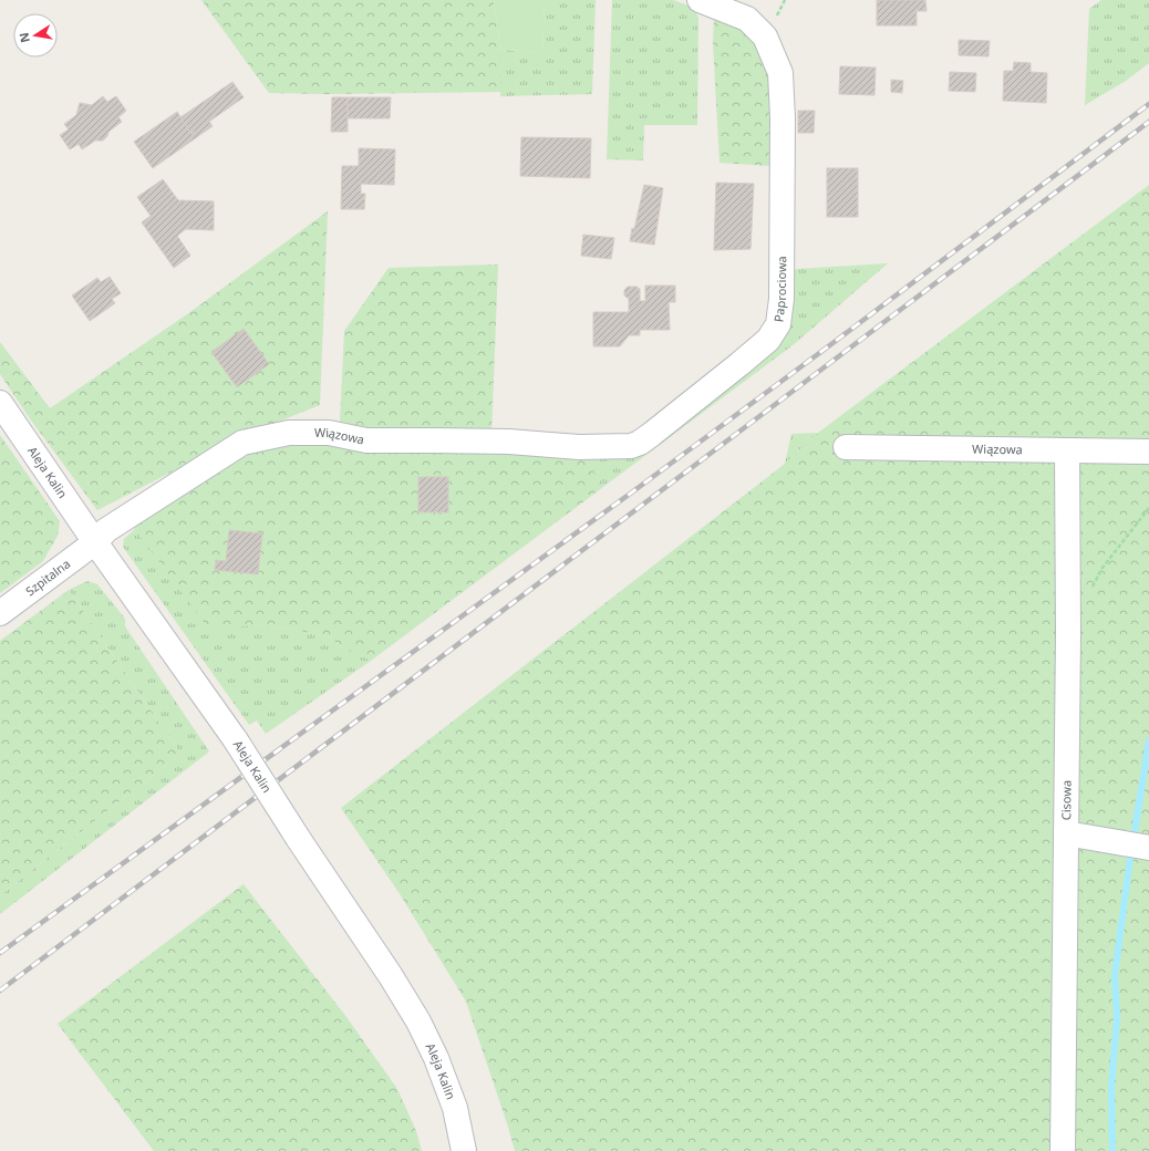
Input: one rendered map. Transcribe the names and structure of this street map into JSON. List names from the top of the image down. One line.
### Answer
{"streets":{"street":["Paprociowa","Wiązowa","Aleja Kalin","Szpitalna","Cisowa"]},"crossings":[["Paprociowa","Wiązowa"],["Wiązowa","Aleja Kalin"],["Wiązowa","Szpitalna"],["Wiązowa","Cisowa"],["Aleja Kalin","Szpitalna"]],"north":"left"}
